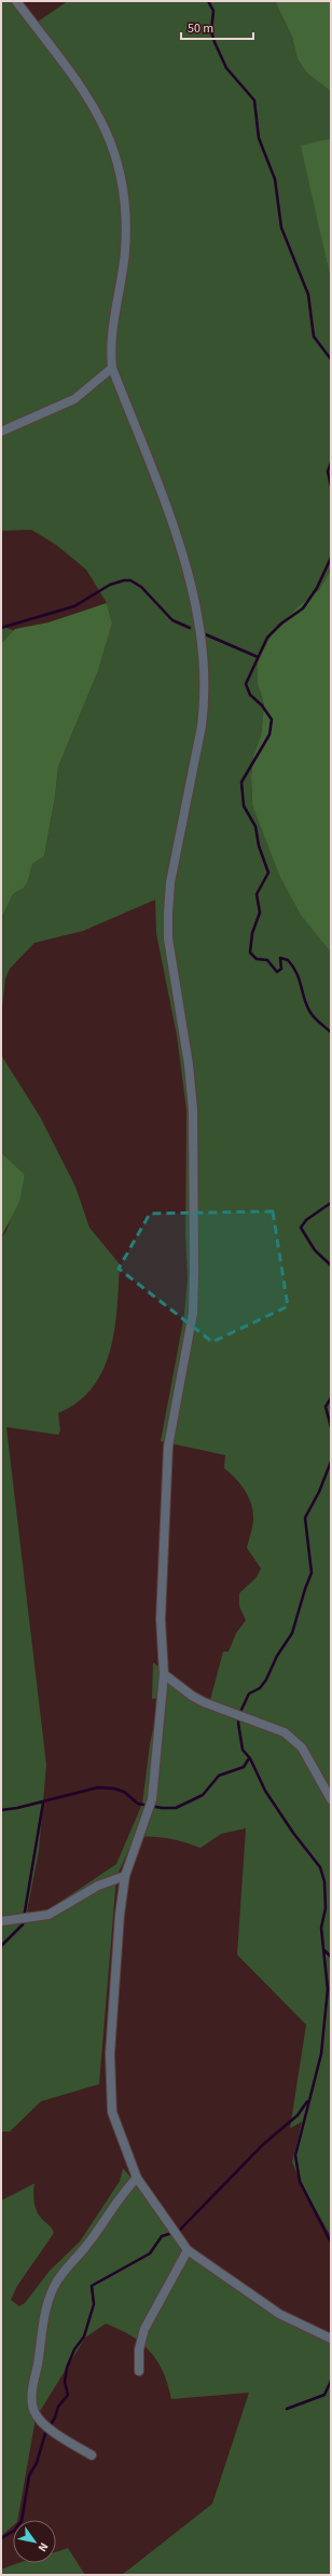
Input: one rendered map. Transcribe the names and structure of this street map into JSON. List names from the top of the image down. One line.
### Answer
{"scale_bar":"50 m","north":"bottom right"}
